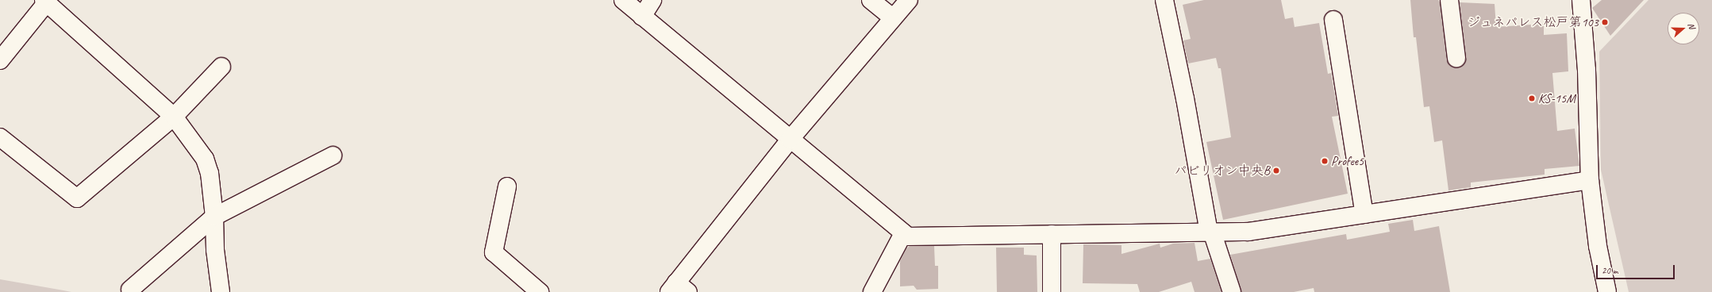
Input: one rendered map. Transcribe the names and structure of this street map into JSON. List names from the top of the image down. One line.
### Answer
{"places":["ジュネパレス松戸第103","KS-15M","Profee5","パビリオン中央B"],"scale_bar":"20 m","north":"right"}
